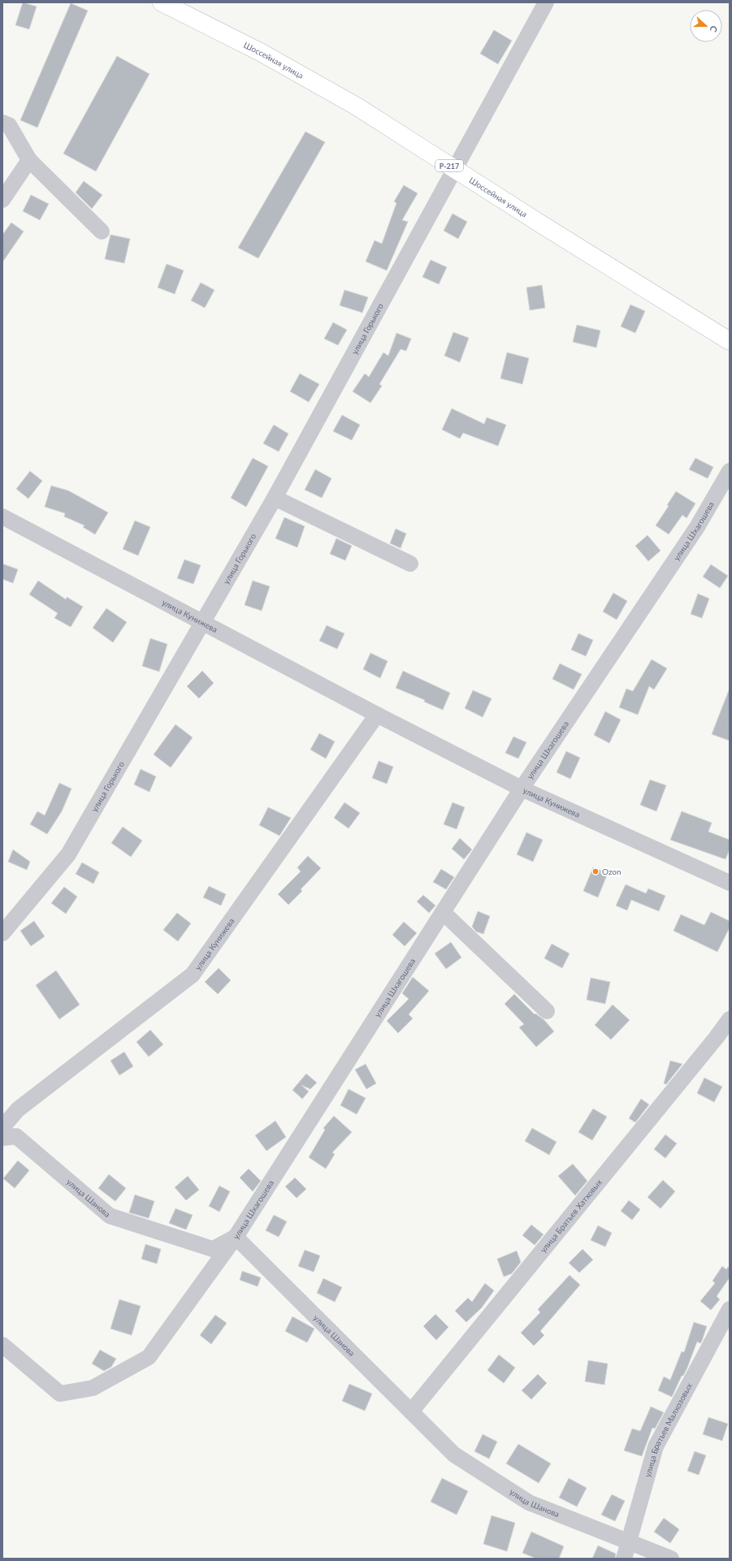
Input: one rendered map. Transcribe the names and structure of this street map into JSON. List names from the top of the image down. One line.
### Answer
{"streets":{"highway":["Шоссейная улица","Р-217"],"street":["улица Горького","улица Шхагошева","улица Кунижева","улица Шанова","улица Братьев Хатховых","улица Братьев Малхозовых"]},"crossings":[["Шоссейная улица","улица Горького"],["улица Горького","улица Кунижева"],["улица Шхагошева","улица Кунижева"],["улица Шхагошева","улица Шанова"],["улица Шанова","улица Братьев Хатховых"],["улица Шанова","улица Братьев Малхозовых"]],"places":["Ozon"],"north":"right"}
